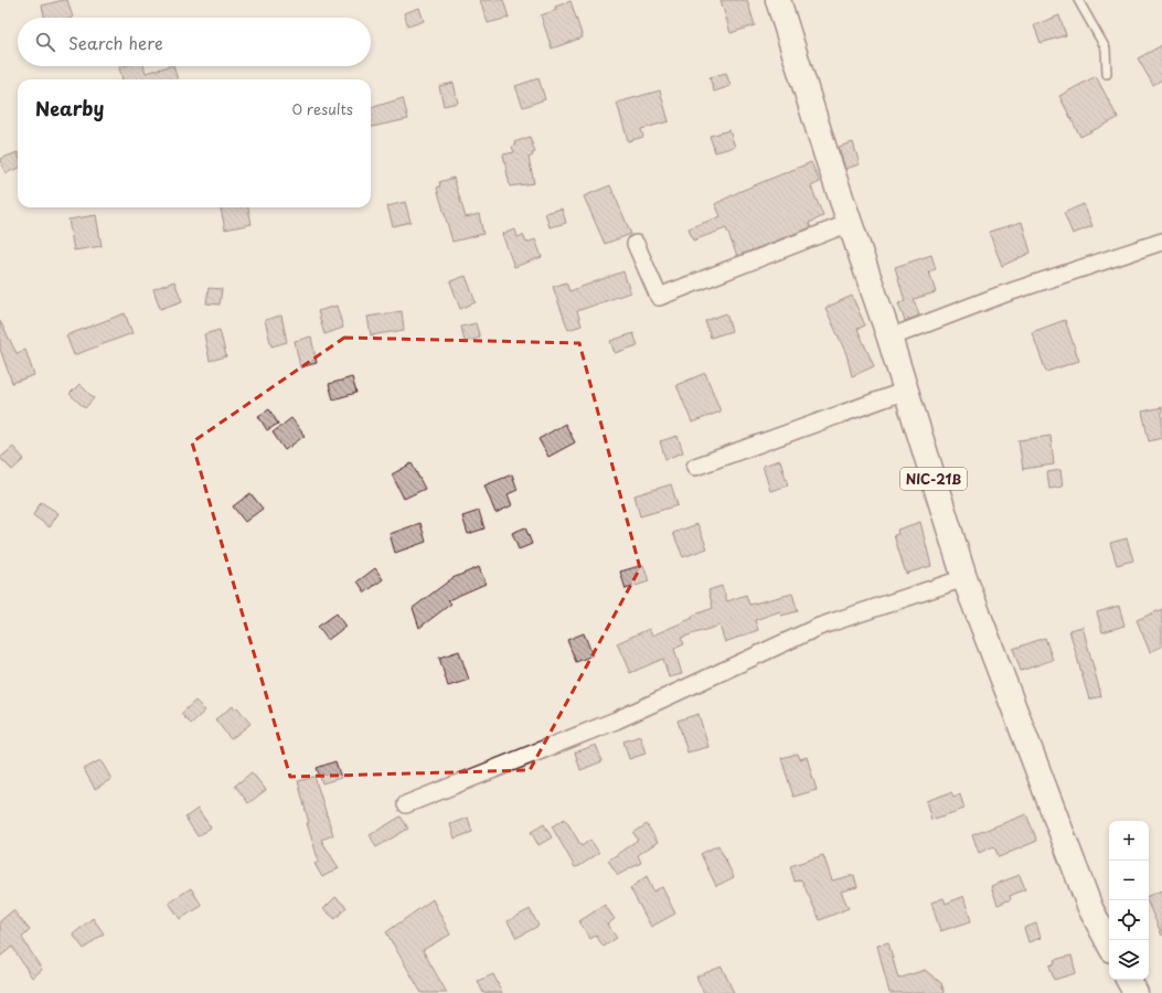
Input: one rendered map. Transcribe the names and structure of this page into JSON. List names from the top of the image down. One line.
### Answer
{"streets":{"highway":["NIC-21B"]},"page":{"search":"Search here","heading":["Nearby","0 results"],"map_buttons":["+","−"]}}
